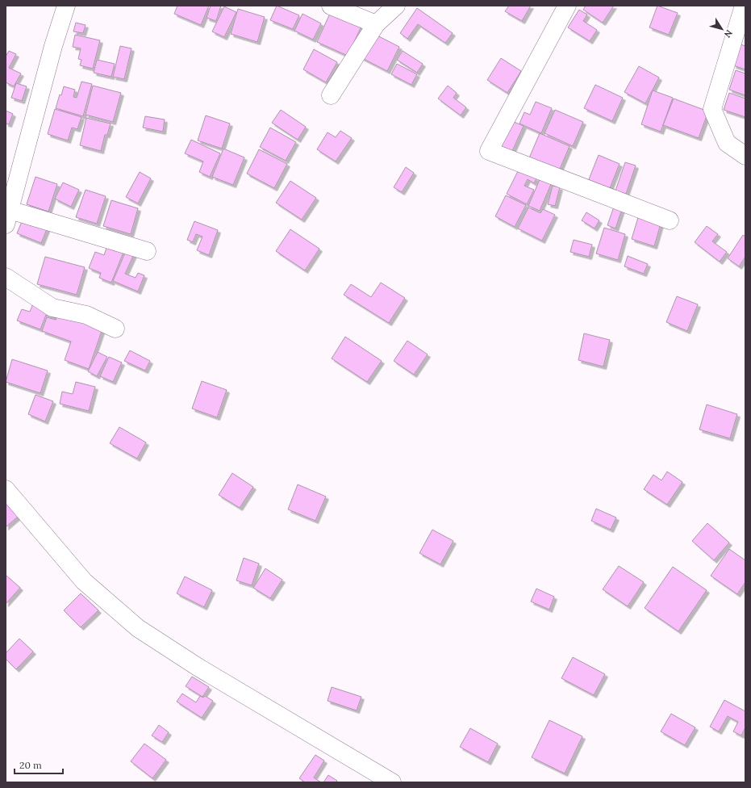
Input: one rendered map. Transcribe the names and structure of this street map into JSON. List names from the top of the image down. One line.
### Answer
{"scale_bar":"20 m","north":"bottom right"}
